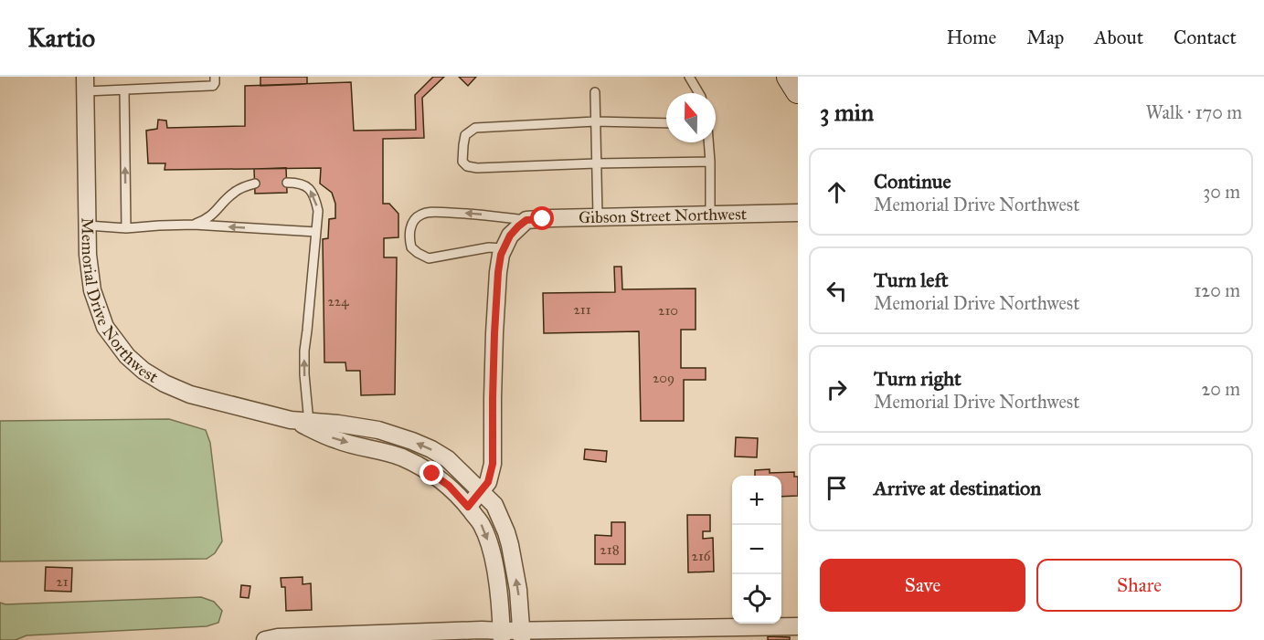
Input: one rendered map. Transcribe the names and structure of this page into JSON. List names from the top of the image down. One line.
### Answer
{"streets":{"street":["Gibson Street Northwest","Memorial Drive Northwest"]},"house_numbers":["224","211","210","209","218","216","21"],"north":"top","page":{"header":"Kartio","nav":["Home","Map","About","Contact"],"heading":["3 min","Walk · 170 m"],"list":[["Continue","Memorial Drive Northwest","30 m"],["Turn left","Memorial Drive Northwest","120 m"],["Turn right","Memorial Drive Northwest","20 m"],"Arrive at destination"],"map_buttons":["+","−"],"buttons":["Save","Share"]}}
